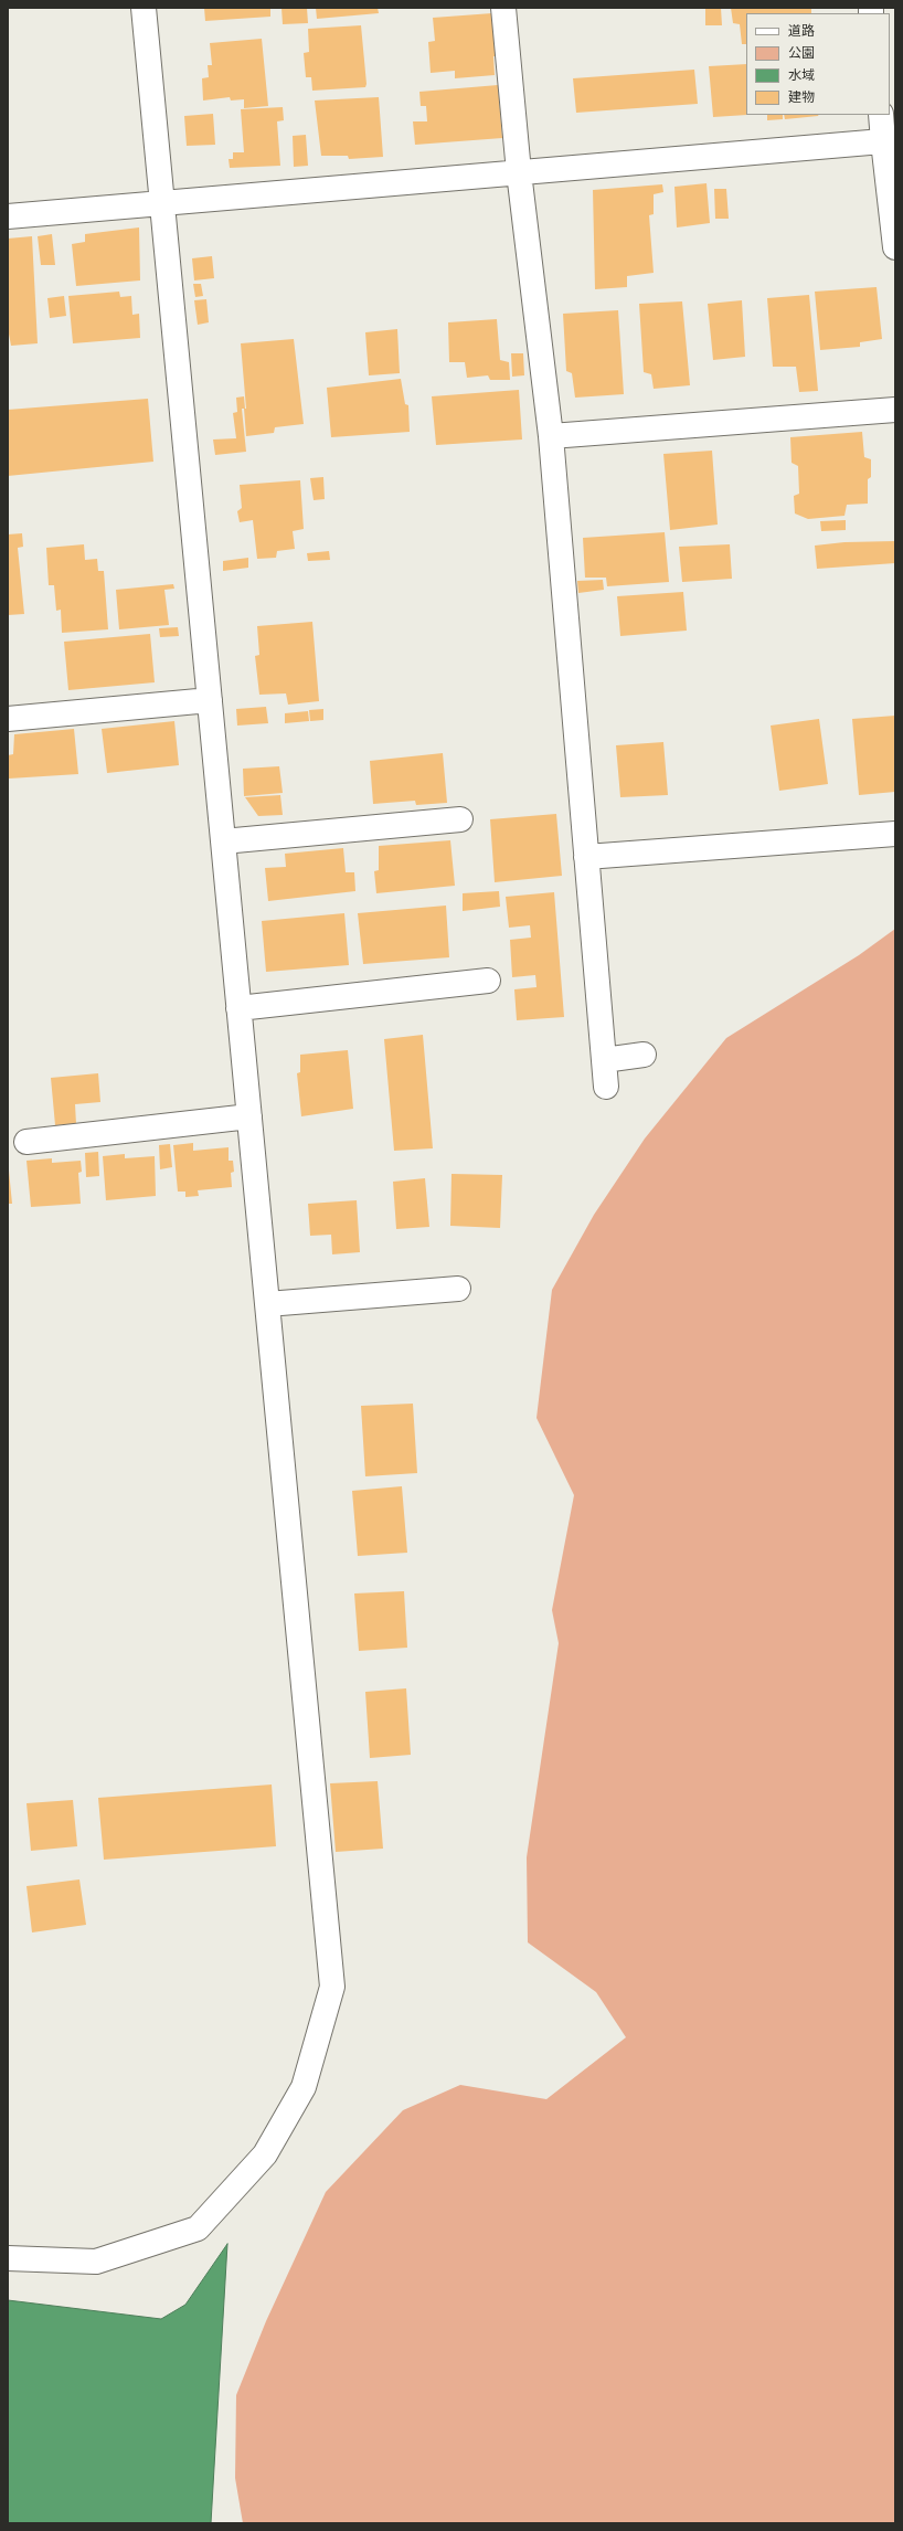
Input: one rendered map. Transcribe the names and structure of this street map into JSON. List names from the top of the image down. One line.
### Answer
{"legend":["道路","公園","水域","建物"]}
